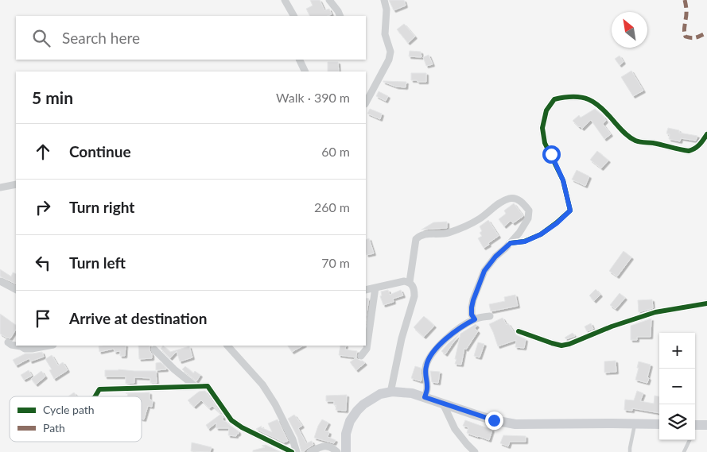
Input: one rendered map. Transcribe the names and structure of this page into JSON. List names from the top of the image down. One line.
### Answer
{"legend":["Cycle path","Path"],"north":"top left","page":{"search":"Search here","heading":["5 min","Walk · 390 m"],"list":[["Continue","60 m"],["Turn right","260 m"],["Turn left","70 m"],"Arrive at destination"],"map_buttons":["+","−"]}}
